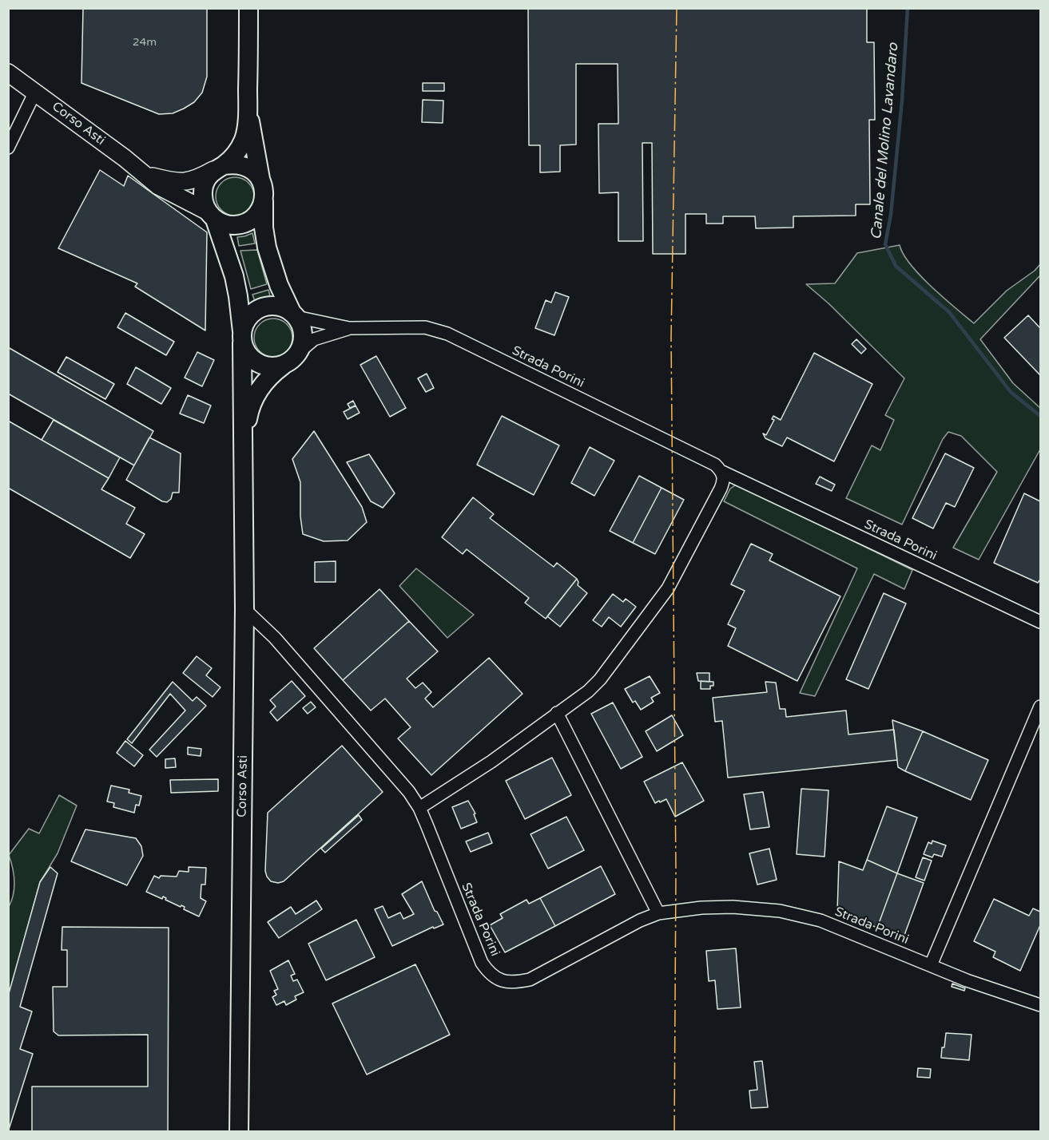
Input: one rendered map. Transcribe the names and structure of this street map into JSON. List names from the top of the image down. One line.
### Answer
{"streets":{"main road":["Corso Asti"],"street":["Strada Porini"]},"crossings":[["Corso Asti","Strada Porini"]],"water":["Canale del Molino Lavandaro"],"house_numbers":["24m"]}
